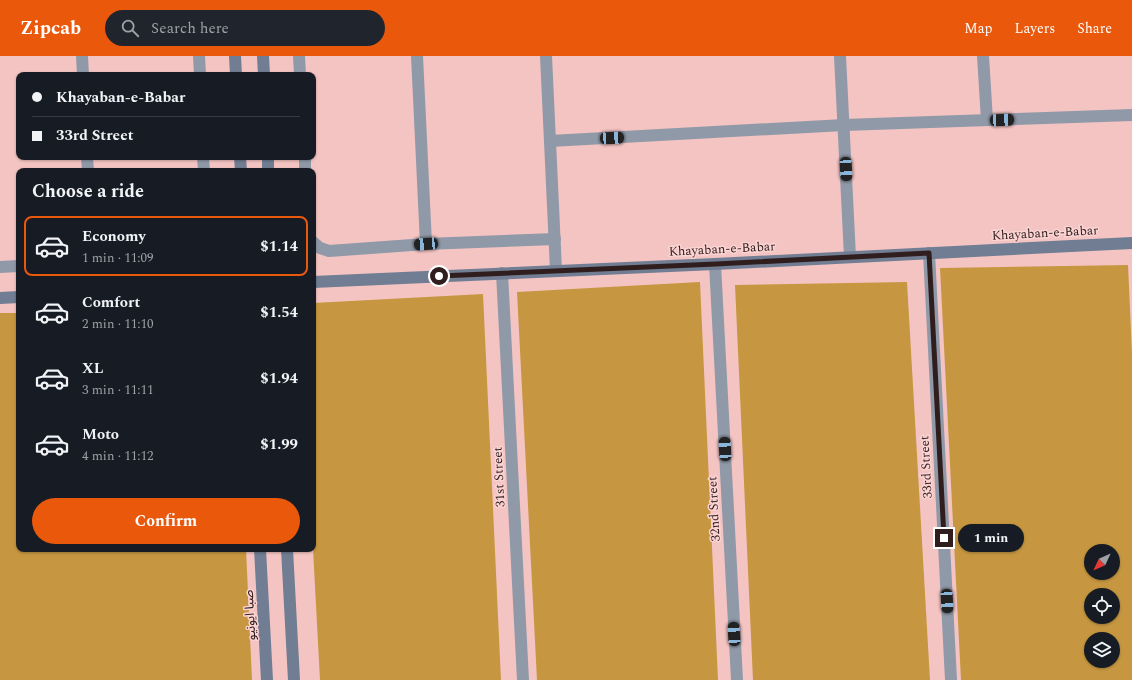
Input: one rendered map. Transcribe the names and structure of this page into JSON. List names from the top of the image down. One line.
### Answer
{"streets":{"street":["Khayaban-e-Babar","33rd Street","31st Street","32nd Street","صبا ایونیو"]},"crossings":[["Khayaban-e-Babar","33rd Street"],["Khayaban-e-Babar","31st Street"],["Khayaban-e-Babar","32nd Street"]],"north":"bottom left","page":{"header":"Zipcab","search":"Search here","nav":["Map","Layers","Share"],"banner":["Khayaban-e-Babar","33rd Street"],"heading":"Choose a ride","list":[{"name":"Economy","note":"1 min · 11:09","value":"$1.14"},{"name":"Comfort","note":"2 min · 11:10","value":"$1.54"},{"name":"XL","note":"3 min · 11:11","value":"$1.94"},{"name":"Moto","note":"4 min · 11:12","value":"$1.99"}],"buttons":"Confirm","bubble":"1 min"}}
